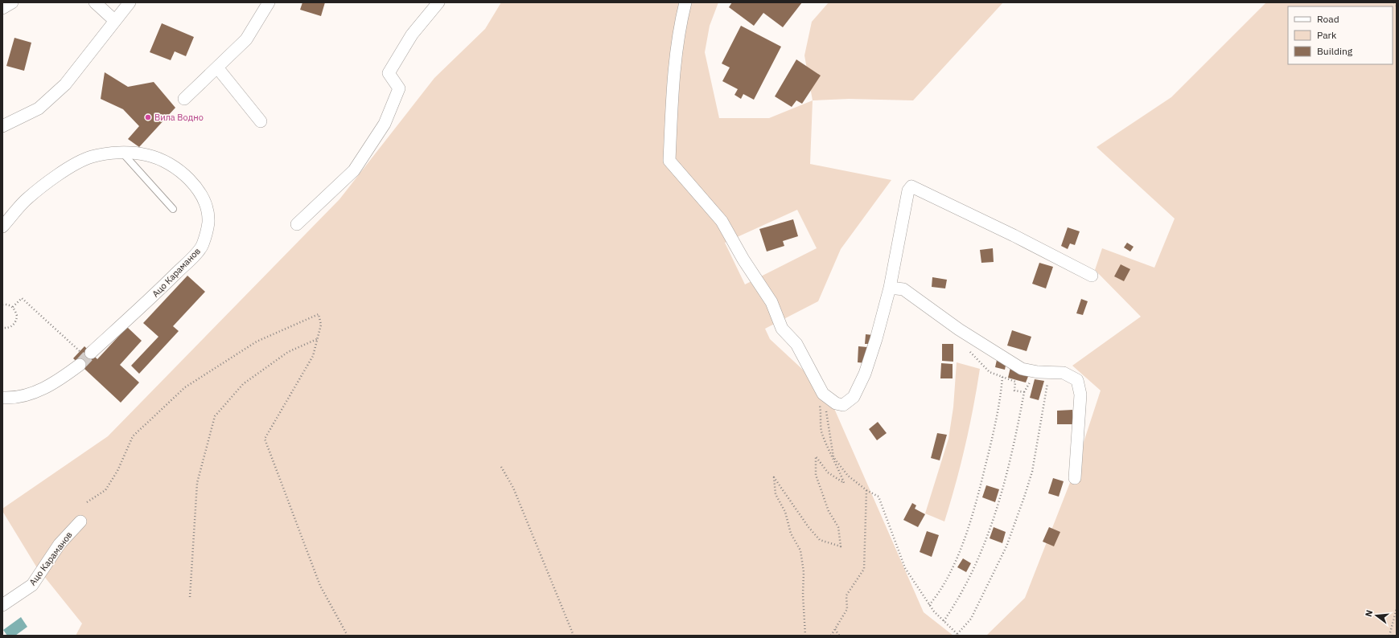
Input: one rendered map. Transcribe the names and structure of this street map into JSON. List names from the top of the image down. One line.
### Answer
{"streets":{"street":["Ацо Караманов"]},"places":["Вила Водно"],"legend":["Road","Park","Building"],"north":"left"}
